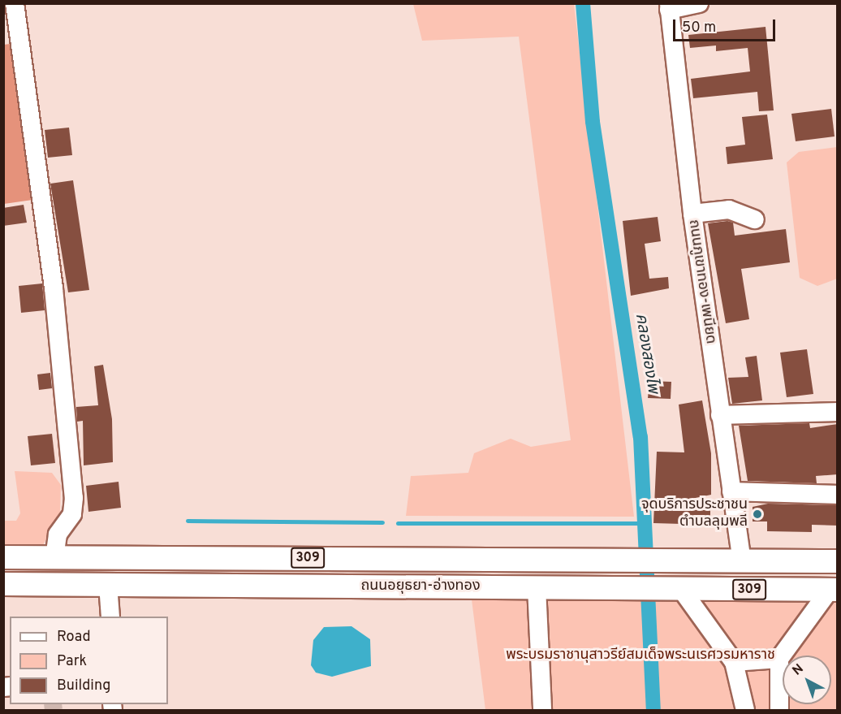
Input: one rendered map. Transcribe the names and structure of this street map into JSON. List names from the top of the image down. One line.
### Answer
{"streets":{"main road":["309","ถนนอยุธยา-อ่างทอง"],"street":["ถนนภูเขาทอง-เพนียด"]},"crossings":[["ถนนภูเขาทอง-เพนียด","ถนนอยุธยา-อ่างทอง"]],"water":["คลองสองไพ"],"parks":["พระบรมราชานุสาวรีย์สมเด็จพระนเรศวรมหาราช"],"places":["จุดบริการประชาชน ตำบลลุมพลี"],"legend":["Road","Park","Building"],"scale_bar":"50 m","north":"top left"}
